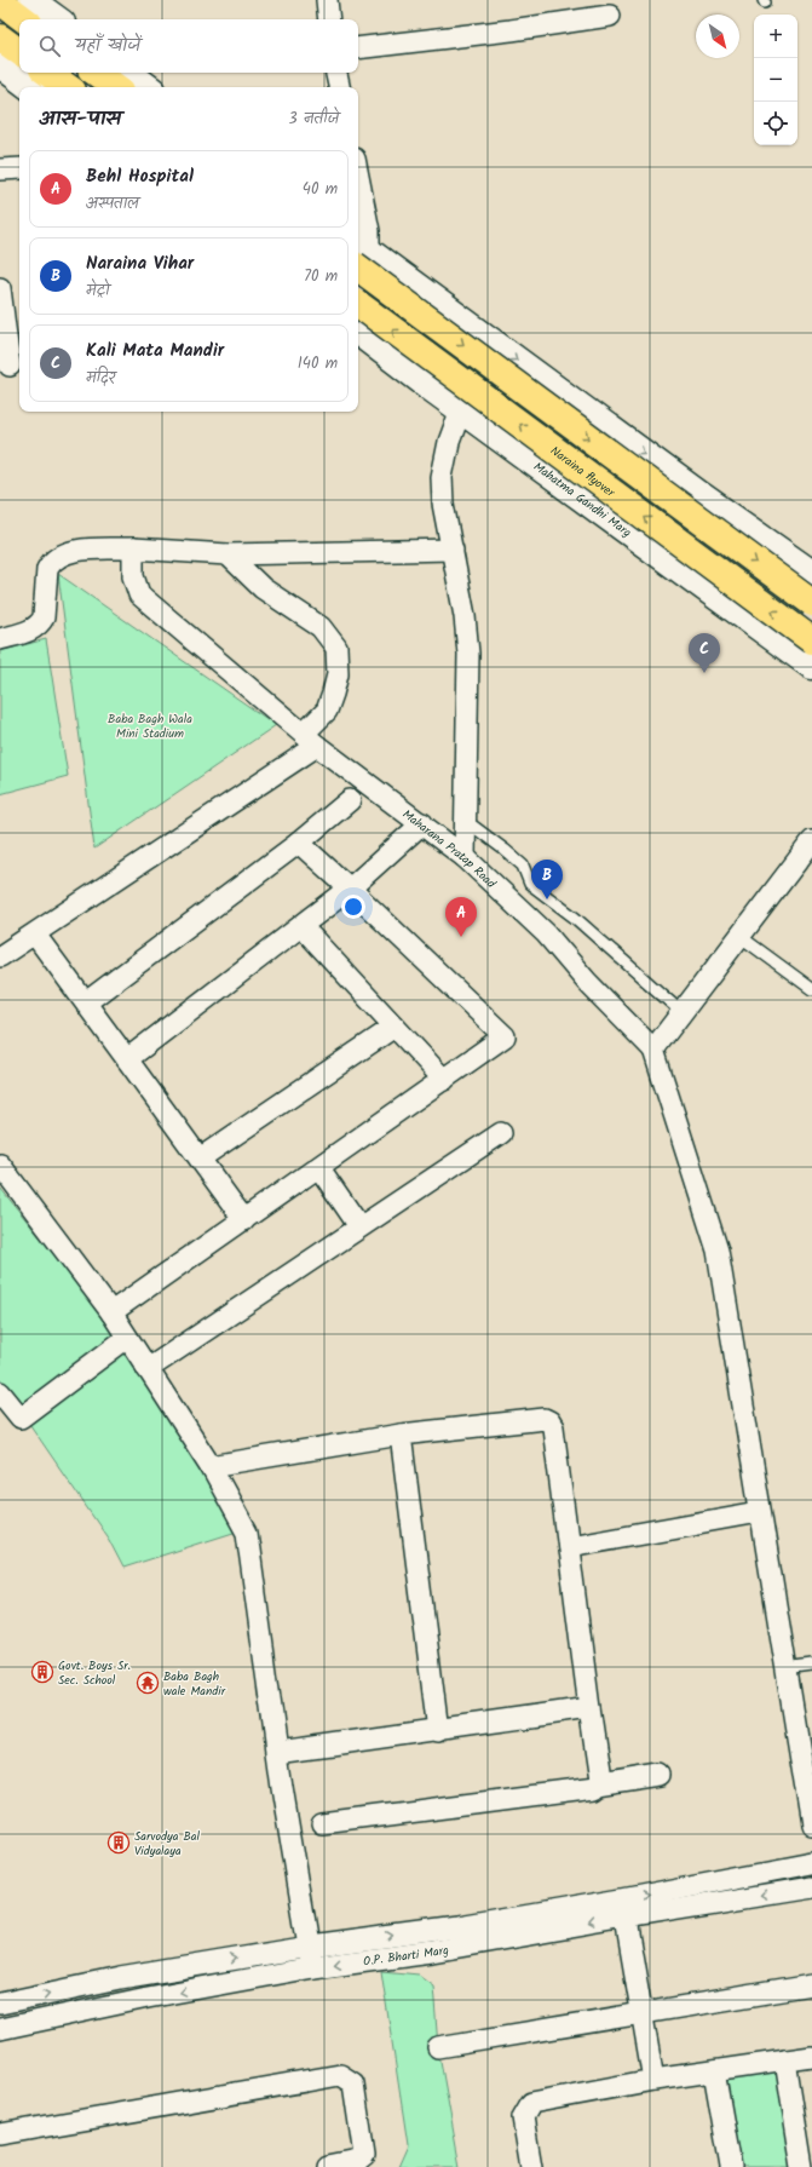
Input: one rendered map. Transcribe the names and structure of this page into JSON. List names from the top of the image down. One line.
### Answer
{"streets":{"main road":["Naraina flyover","Mahatma Gandhi Marg"],"street":["Maharana Pratap Road","O.P. Bharti Marg"]},"parks":["Baba Bagh Wala Mini Stadium"],"places":{"building":["Govt. Boys Sr. Sec. School","Sarvodya Bal Vidyalaya"],"temple":["Baba Bagh wale Mandir"]},"north":"bottom right","page":{"map_buttons":["+","−"],"search":"यहाँ खोजें","heading":["आस-पास","3 नतीजे"],"list":[{"mark":"A","name":"Behl Hospital","note":"अस्पताल","value":"40 m"},{"mark":"B","name":"Naraina Vihar","note":"मेट्रो","value":"70 m"},{"mark":"C","name":"Kali Mata Mandir","note":"मंदिर","value":"140 m"}],"pins":["C","B","A"]}}
